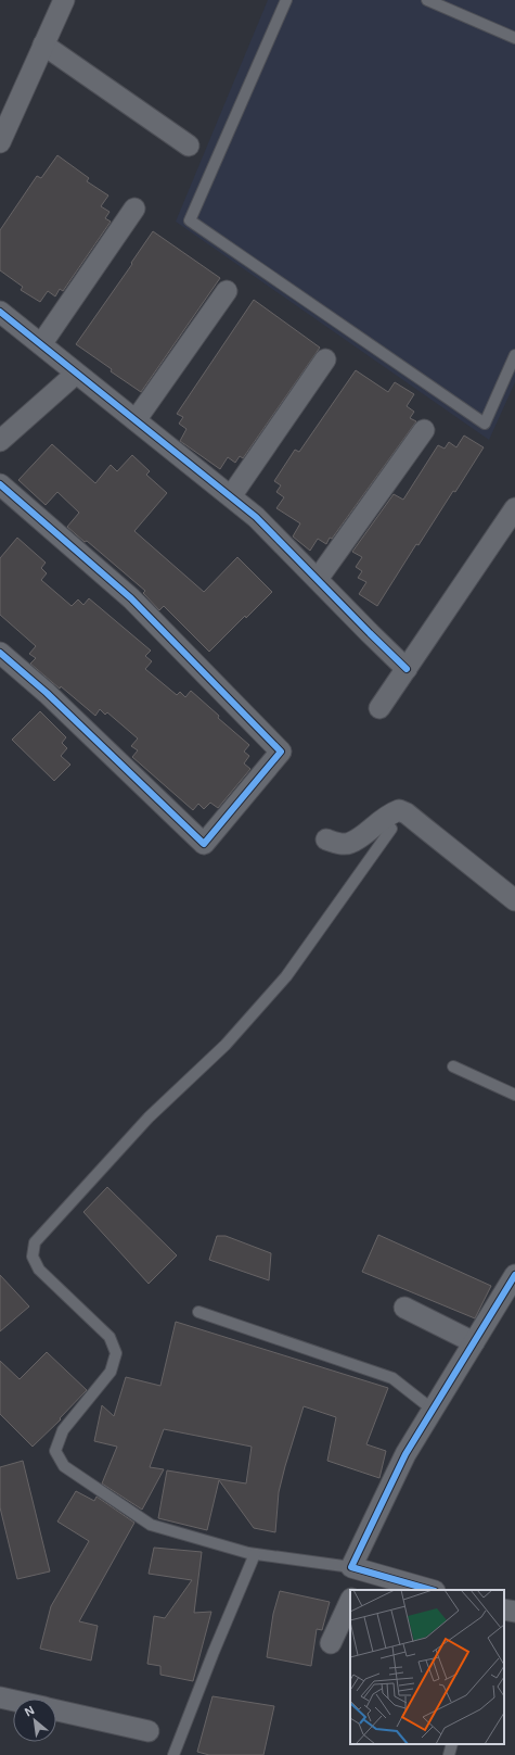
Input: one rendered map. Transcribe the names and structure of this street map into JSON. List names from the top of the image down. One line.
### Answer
{"north":"top left"}
